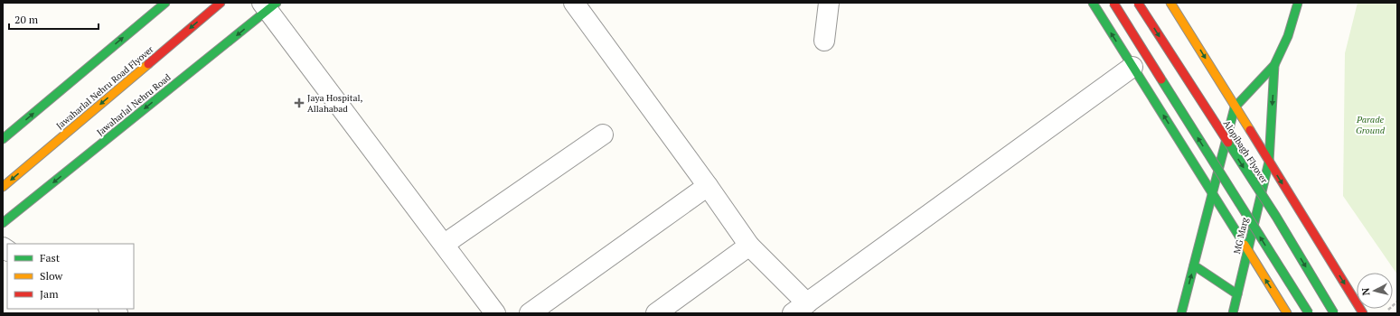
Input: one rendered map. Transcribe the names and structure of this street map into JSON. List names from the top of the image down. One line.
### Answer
{"streets":{"main road":["Jawaharlal Nehru Road Flyover","Jawaharlal Nehru Road","Alopibagh Flyover","MG Marg"]},"parks":["Parade Ground"],"places":{"health":["Jaya Hospital, Allahabad"]},"legend":["Fast","Slow","Jam"],"scale_bar":"20 m","north":"left"}
